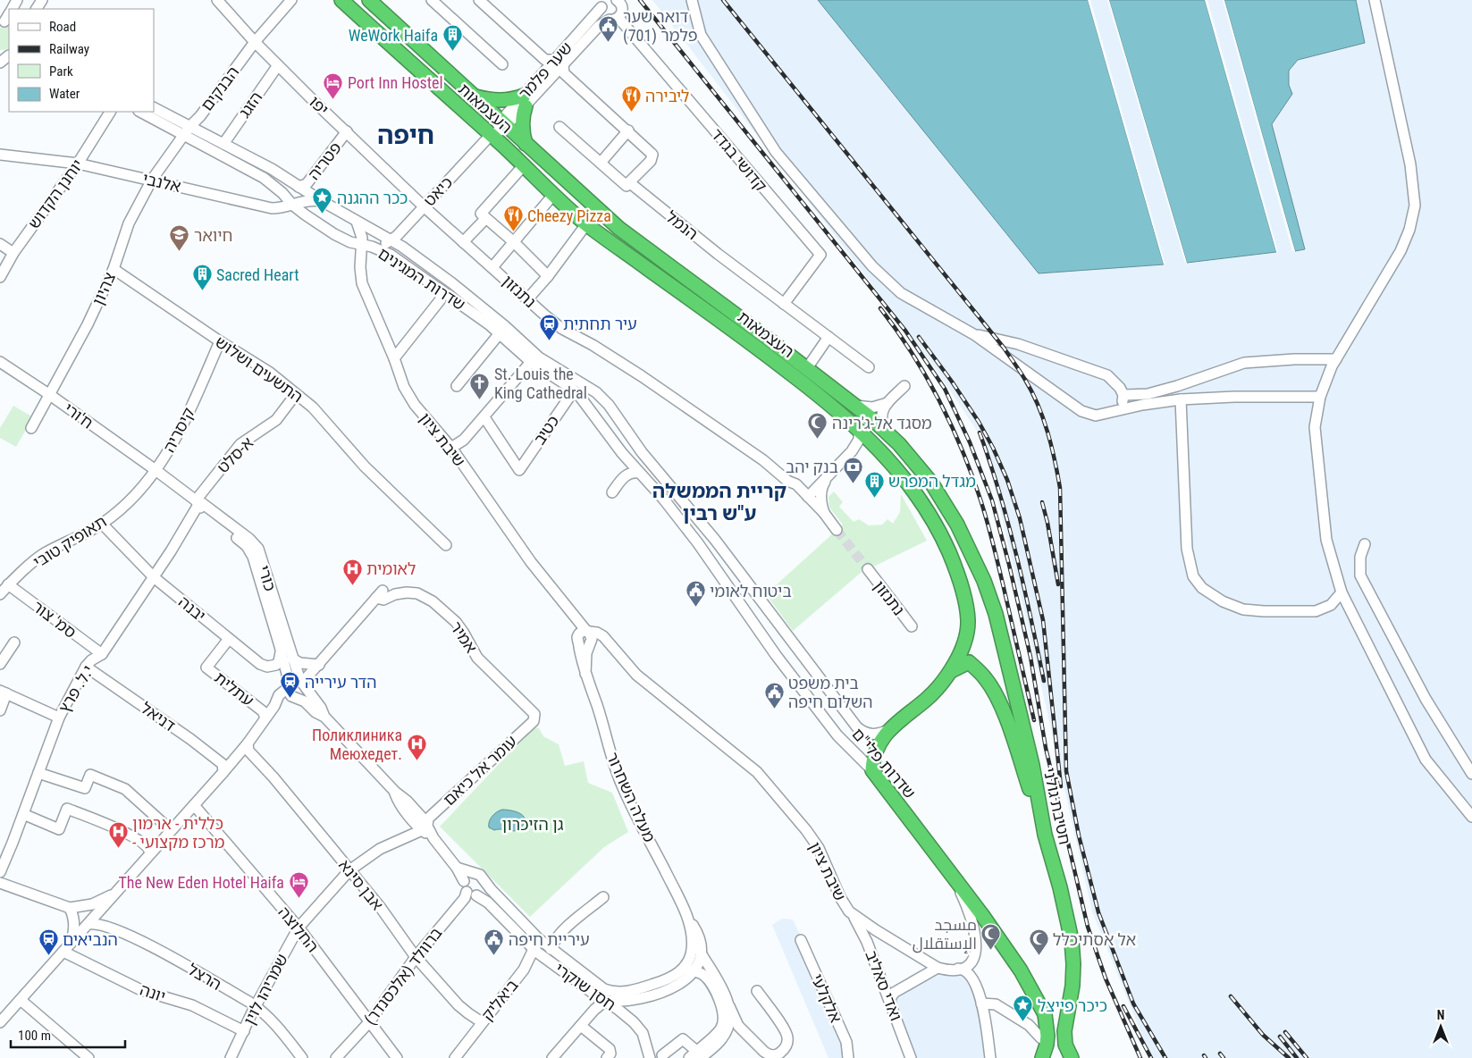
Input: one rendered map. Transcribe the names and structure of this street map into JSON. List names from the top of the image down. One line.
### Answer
{"streets":{"highway":["העצמאות","שדרות פלי\"ם","חטיבת גולני"],"street":["שער פלמר","הבנקים","הזגג","יפו","קדושי בגדד","פטריה","אלנבי","כיאט","יוחנן הקדוש","הנמל","שדרות המגינים","צהיון","נתנזון","התשעים ושלוש","ח'ורי","קיסריה","כטיב","שיבת ציון","א-סלט","תאופיק טובי","כורי","יבנה","סמ' צור","אמיר","י.ל. פרץ","עתלית","דניאל","עומר אל כיאם","מעלה השחרור","אבן סינא","החלוצה","ברוולד (אלכסנדר)","הרצל","ואדי סאליב","חסן שוקרי","שמריהו לוין","יונה","אלקלעי","ביאליק"]},"crossings":[["שער פלמר","העצמאות"],["שער פלמר","קדושי בגדד"],["שער פלמר","כיאט"],["הבנקים","יפו"],["הבנקים","אלנבי"],["הבנקים","שדרות המגינים"],["הבנקים","צהיון"],["הזגג","יפו"],["הזגג","שדרות המגינים"],["יפו","פטריה"],["יפו","כיאט"],["יפו","נתנזון"],["העצמאות","כיאט"],["העצמאות","שדרות פלי\"ם"],["העצמאות","חטיבת גולני"],["קדושי בגדד","הנמל"],["פטריה","שדרות המגינים"],["אלנבי","יוחנן הקדוש"],["אלנבי","שדרות המגינים"],["אלנבי","צהיון"],["כיאט","שדרות המגינים"],["כיאט","נתנזון"],["שדרות המגינים","כטיב"],["שדרות המגינים","שיבת ציון"],["שדרות המגינים","שדרות פלי\"ם"],["צהיון","התשעים ושלוש"],["צהיון","ח'ורי"],["התשעים ושלוש","קיסריה"],["התשעים ושלוש","א-סלט"],["ח'ורי","קיסריה"],["ח'ורי","כורי"],["קיסריה","תאופיק טובי"],["קיסריה","כורי"],["שיבת ציון","מעלה השחרור"],["שיבת ציון","ואדי סאליב"],["א-סלט","כורי"],["א-סלט","י.ל. פרץ"],["תאופיק טובי","יבנה"],["תאופיק טובי","סמ' צור"],["כורי","יבנה"],["כורי","י.ל. פרץ"],["כורי","חסן שוקרי"],["יבנה","י.ל. פרץ"],["יבנה","עתלית"],["סמ' צור","י.ל. פרץ"],["אמיר","עומר אל כיאם"],["י.ל. פרץ","דניאל"],["עומר אל כיאם","חסן שוקרי"],["עומר אל כיאם","שמריהו לוין"],["אבן סינא","ברוולד (אלכסנדר)"],["אבן סינא","שמריהו לוין"],["אבן סינא","ביאליק"],["החלוצה","ברוולד (אלכסנדר)"],["החלוצה","שמריהו לוין"],["ברוולד (אלכסנדר)","חסן שוקרי"],["הרצל","שמריהו לוין"],["חסן שוקרי","שמריהו לוין"],["חסן שוקרי","ביאליק"],["שמריהו לוין","יונה"]],"districts":["חיפה","קריית הממשלה ע\"ש רבין"],"parks":["גן הזיכרון"],"places":{"public building":["דואר שער פלמר (701)","ביטוח לאומי","בית משפט השלום חיפה","עיריית חיפה"],"building":["WeWork Haifa","Sacred Heart","מגדל המפרש"],"hotel":["Port Inn Hostel","The New Eden Hotel Haifa"],"restaurant":["ליבירה","Cheezy Pizza"],"place":["ככר ההגנה","כיכר פייצל"],"school or university":["חיואר"],"station":["עיר תחתית","הדר עירייה","הנביאים"],"church":["St. Louis the King Cathedral"],"mosque":["מסגד אל-ג'רינה","مسجد الإستقلال","אל אסתיכלל"],"bank":["בנק יהב"],"hospital":["לאומית","Поликлиника Меюхедет.","כללית - ארמון - מרכז מקצועי"]},"legend":["Road","Railway","Park","Water"],"scale_bar":"100 m","north":"top"}
